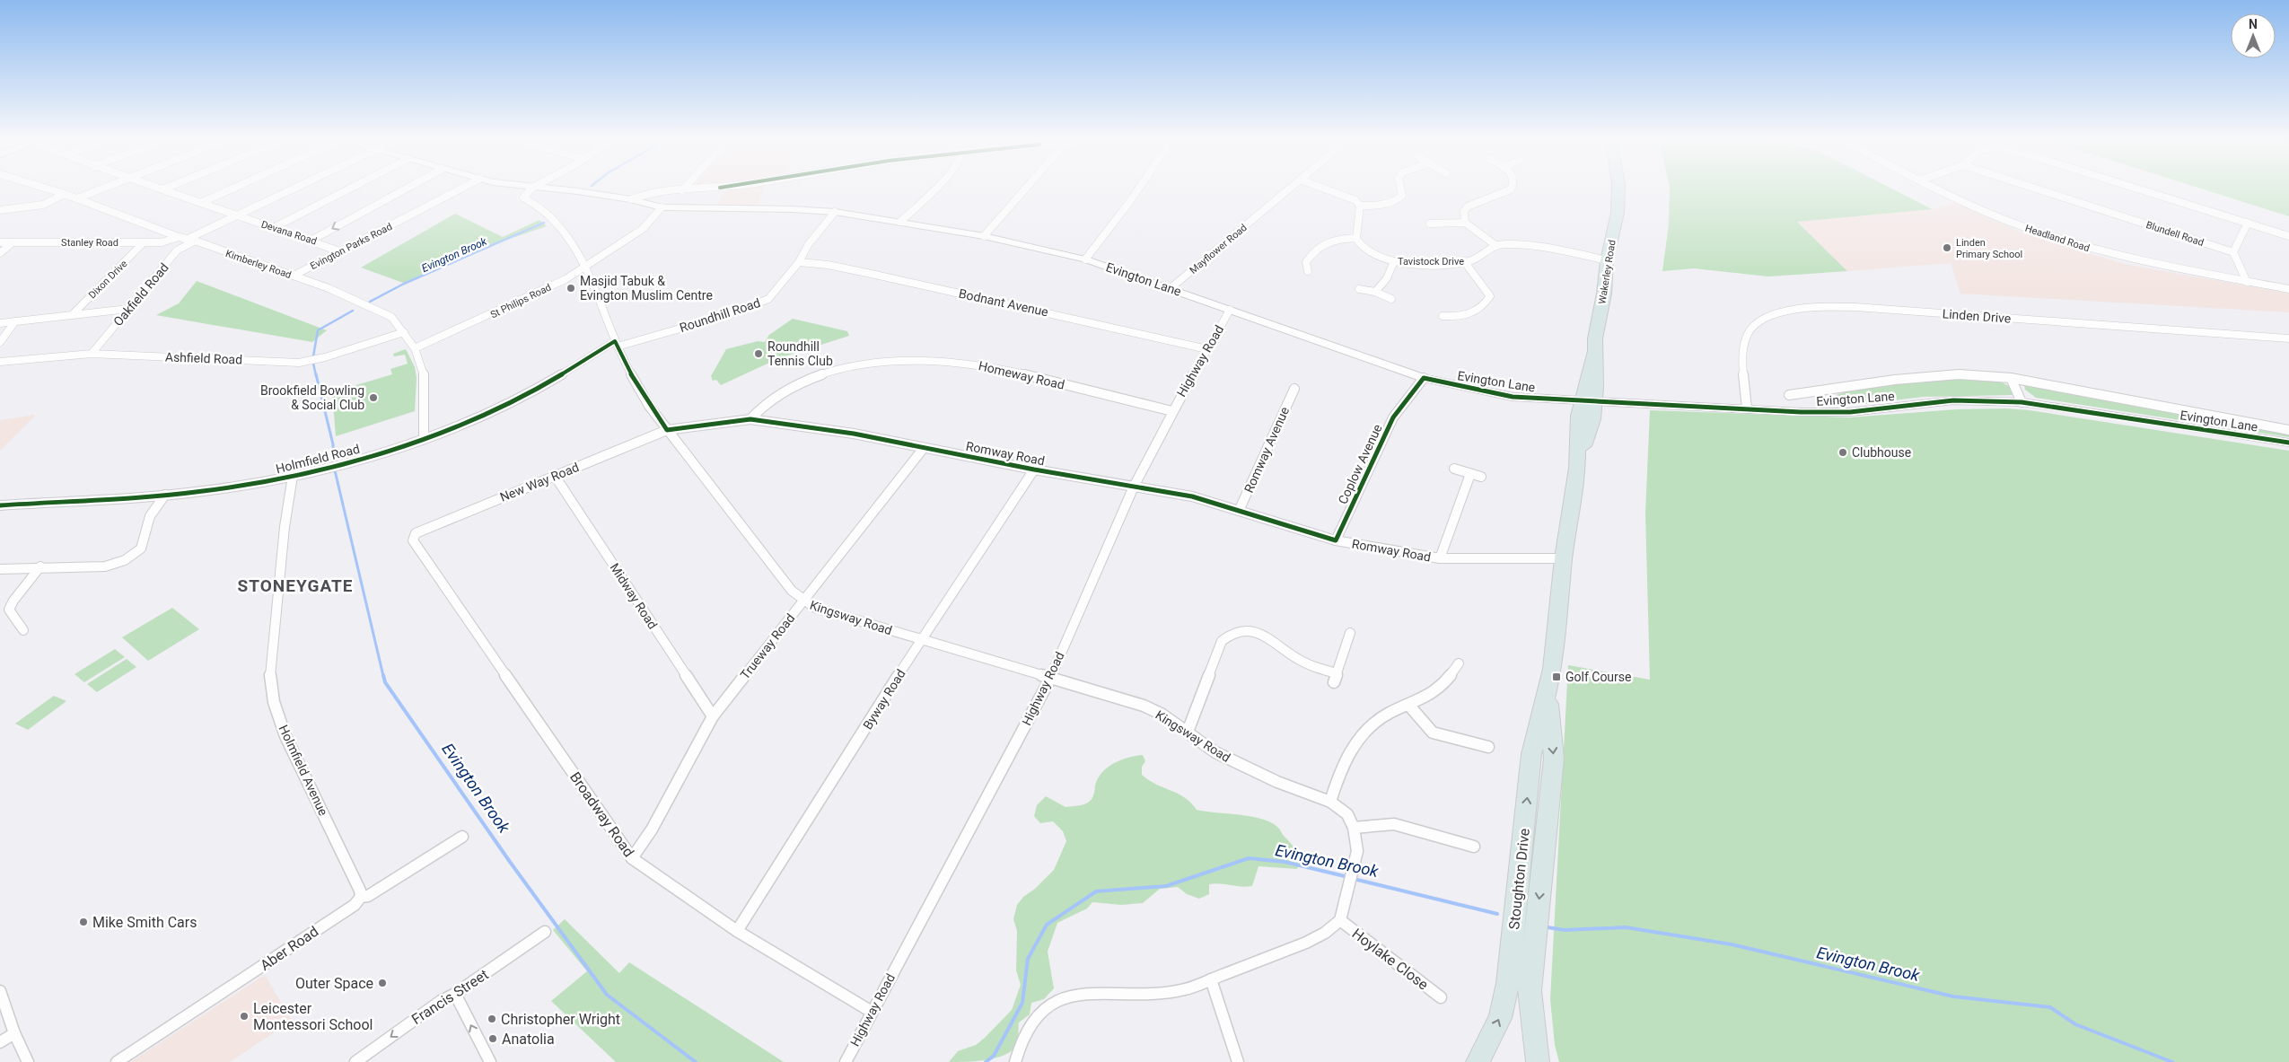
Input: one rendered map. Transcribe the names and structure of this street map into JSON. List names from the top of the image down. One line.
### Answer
{"streets":{"highway":["Wakerley Road","Stoughton Drive"],"street":["Devana Road","Blundell Road","Headland Road","Stanley Road","Evington Parks Road","Mayflower Road","Tavistock Drive","Kimberley Road","Dixon Drive","Evington Lane","Oakfield Road","St Philips Road","Bodnant Avenue","Roundhill Road","Linden Drive","Ashfield Road","Highway Road","Homeway Road","Romway Avenue","Romway Road","Holmfield Road","Coplow Avenue","New Way Road","Midway Road","Kingsway Road","Trueway Road","Byway Road","Holmfield Avenue","Broadway Road","Aber Road","Hoylake Close","Francis Street"]},"crossings":[["Devana Road","Evington Parks Road"],["Stanley Road","Kimberley Road"],["Stanley Road","Dixon Drive"],["Evington Parks Road","Kimberley Road"],["Mayflower Road","Evington Lane"],["Tavistock Drive","Wakerley Road"],["Kimberley Road","Oakfield Road"],["Kimberley Road","St Philips Road"],["Kimberley Road","Ashfield Road"],["Kimberley Road","Holmfield Road"],["Wakerley Road","Evington Lane"],["Wakerley Road","Stoughton Drive"],["Evington Lane","St Philips Road"],["Evington Lane","Roundhill Road"],["Evington Lane","Linden Drive"],["Evington Lane","Highway Road"],["Evington Lane","Coplow Avenue"],["Evington Lane","Stoughton Drive"],["Oakfield Road","Ashfield Road"],["St Philips Road","Kingsway Road"],["Bodnant Avenue","Roundhill Road"],["Bodnant Avenue","Highway Road"],["Roundhill Road","Holmfield Road"],["Roundhill Road","Kingsway Road"],["Highway Road","Homeway Road"],["Highway Road","Romway Road"],["Highway Road","Kingsway Road"],["Highway Road","Broadway Road"],["Homeway Road","Romway Road"],["Romway Avenue","Romway Road"],["Romway Road","Coplow Avenue"],["Romway Road","New Way Road"],["Romway Road","Kingsway Road"],["Romway Road","Trueway Road"],["Romway Road","Byway Road"],["Romway Road","Stoughton Drive"],["Holmfield Road","Kingsway Road"],["Holmfield Road","Holmfield Avenue"],["New Way Road","Midway Road"],["New Way Road","Kingsway Road"],["New Way Road","Broadway Road"],["Midway Road","Trueway Road"],["Kingsway Road","Trueway Road"],["Kingsway Road","Byway Road"],["Kingsway Road","Hoylake Close"],["Trueway Road","Broadway Road"],["Byway Road","Broadway Road"],["Holmfield Avenue","Aber Road"]],"one_way":["Francis Street"],"districts":["STONEYGATE"],"water":["Evington Brook"],"places":{"other":["Linden Primary School","Masjid Tabuk & Evington Muslim Centre","Roundhill Tennis Club","Brookfield Bowling & Social Club","Clubhouse","Mike Smith Cars","Outer Space","Leicester Montessori School","Christopher Wright","Anatolia"],"transit":["Golf Course"]},"north":"top"}
